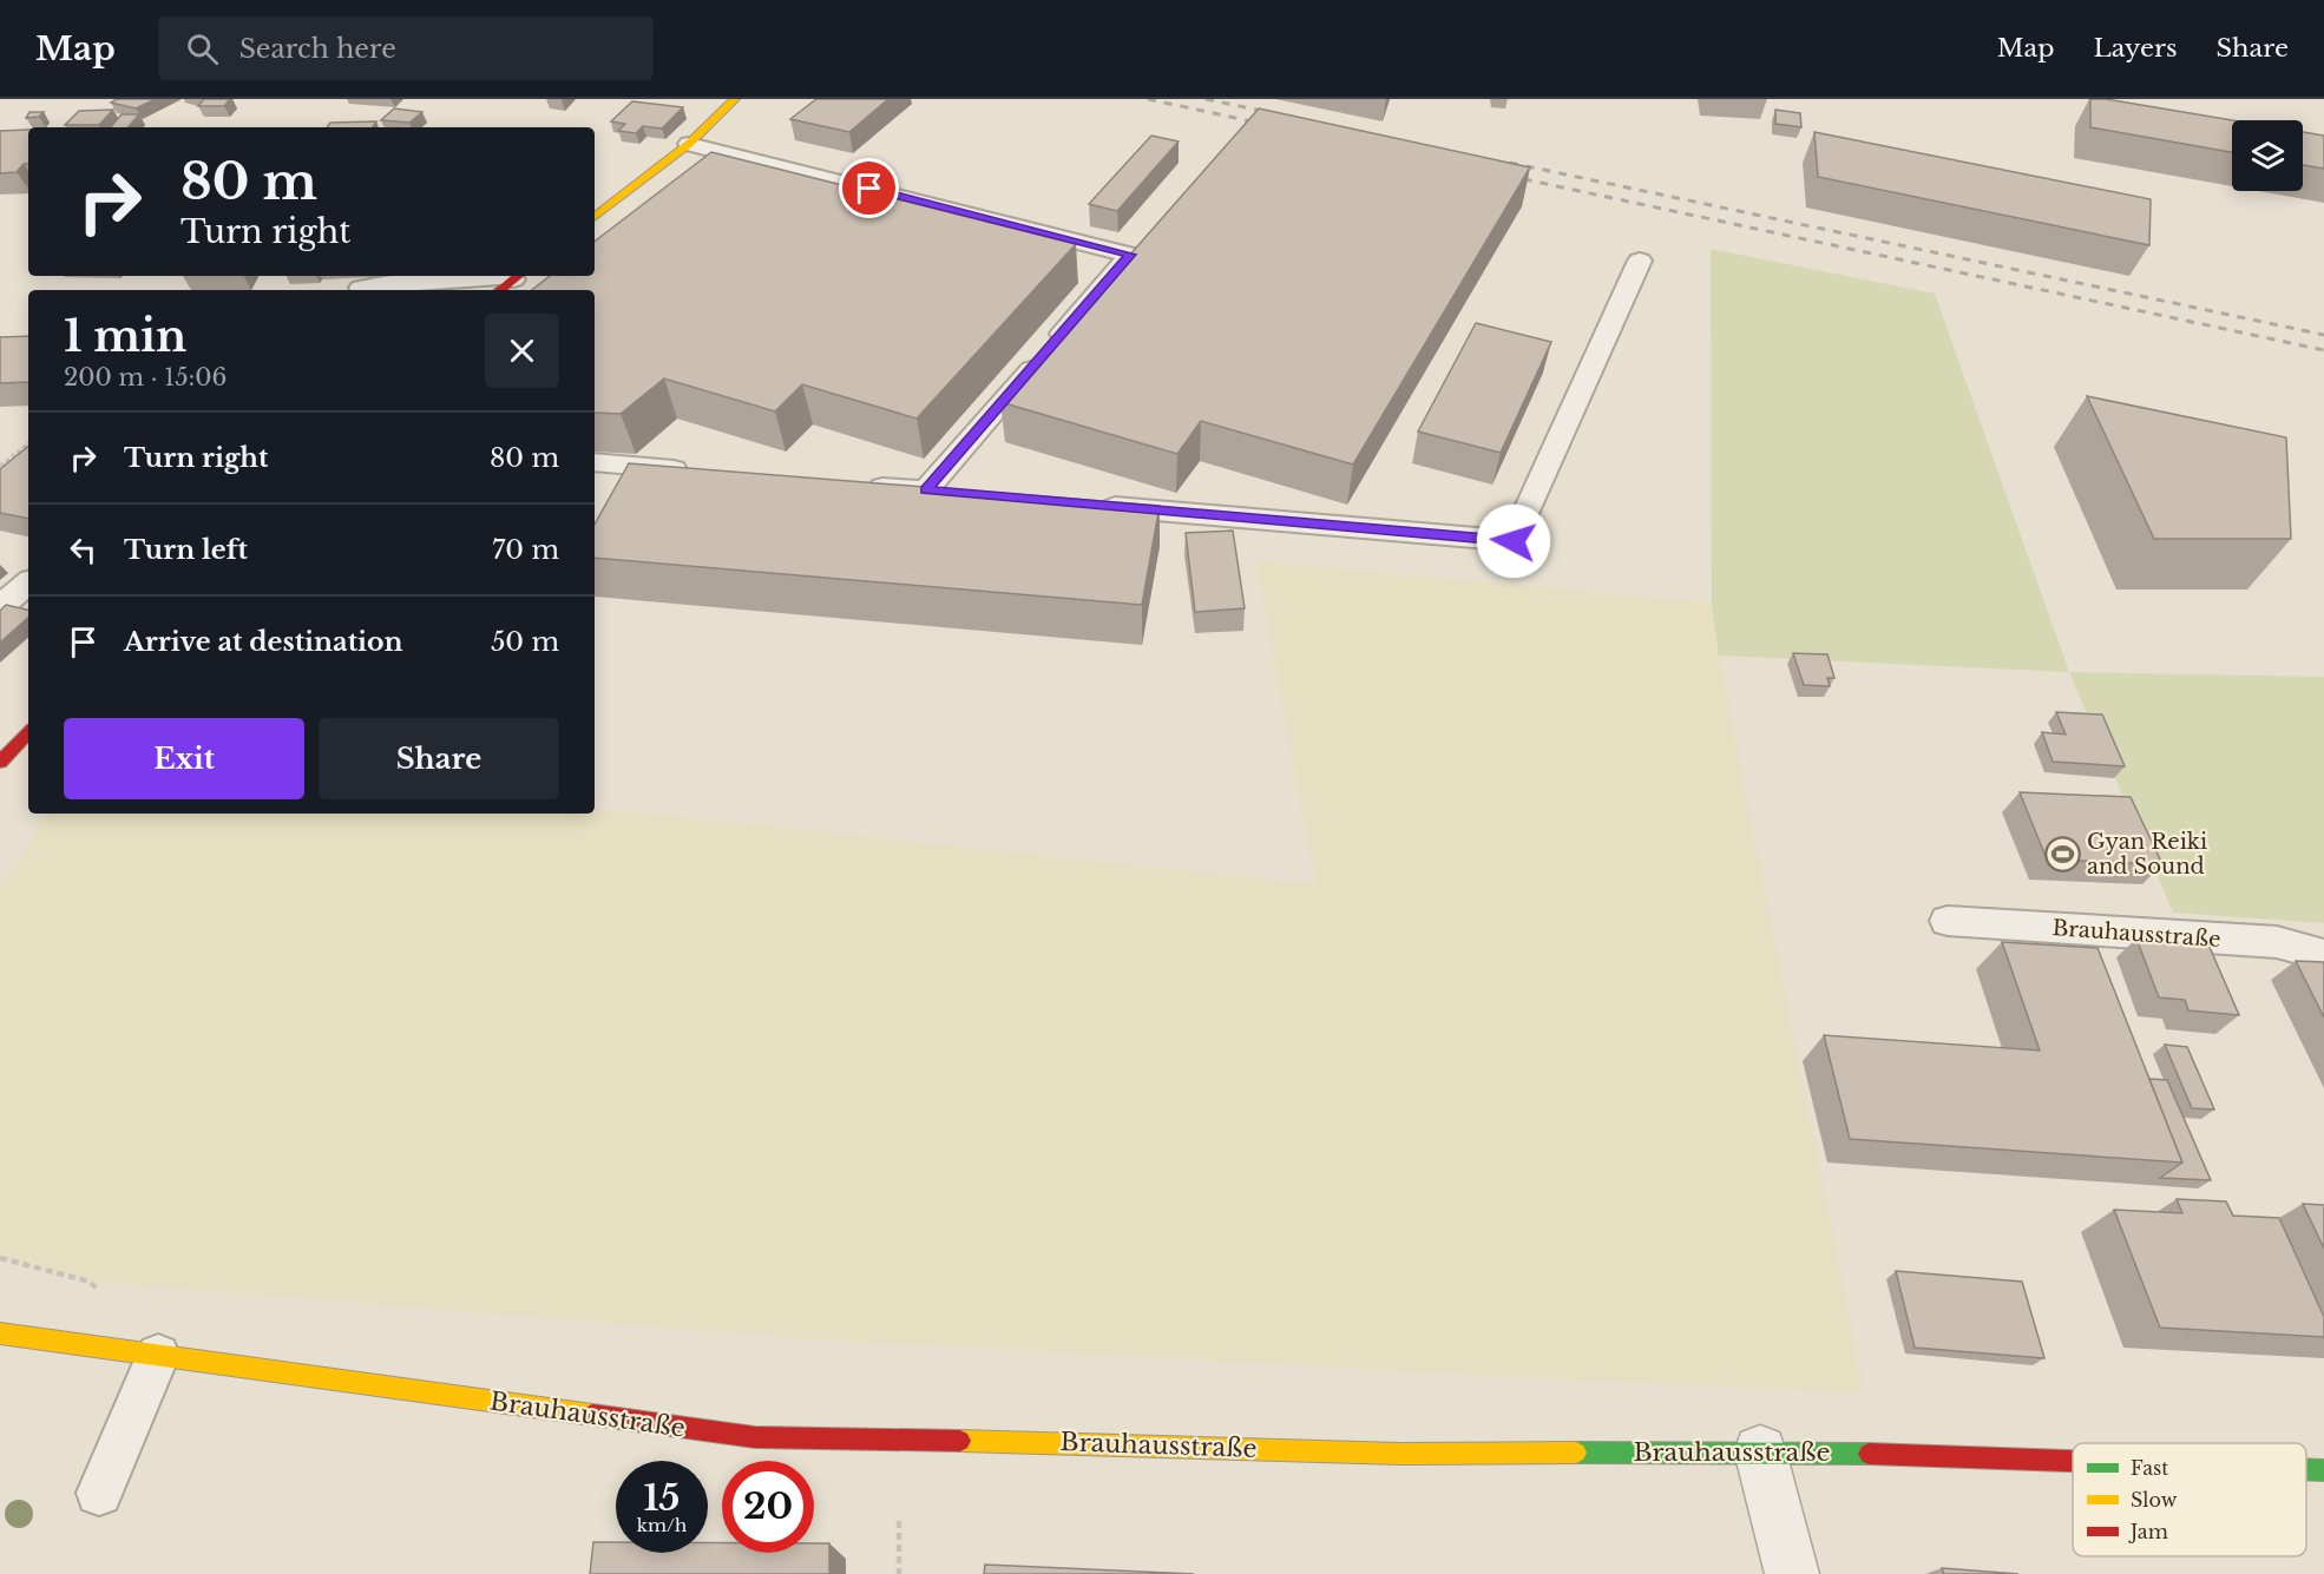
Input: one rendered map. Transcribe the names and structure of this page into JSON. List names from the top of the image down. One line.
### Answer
{"streets":{"street":["Brauhausstraße"]},"places":{"sports":["Gyan Reiki and Sound"]},"legend":["Fast","Slow","Jam"],"page":{"header":"Map","search":"Search here","nav":["Map","Layers","Share"],"turn":["80 m","Turn right"],"heading":["1 min","200 m · 15:06"],"list":[{"name":"Turn right","value":"80 m"},{"name":"Turn left","value":"70 m"},{"name":"Arrive at destination","value":"50 m"}],"buttons":["Exit","Share"],"speed":"15 km/h","limit":"20"}}
